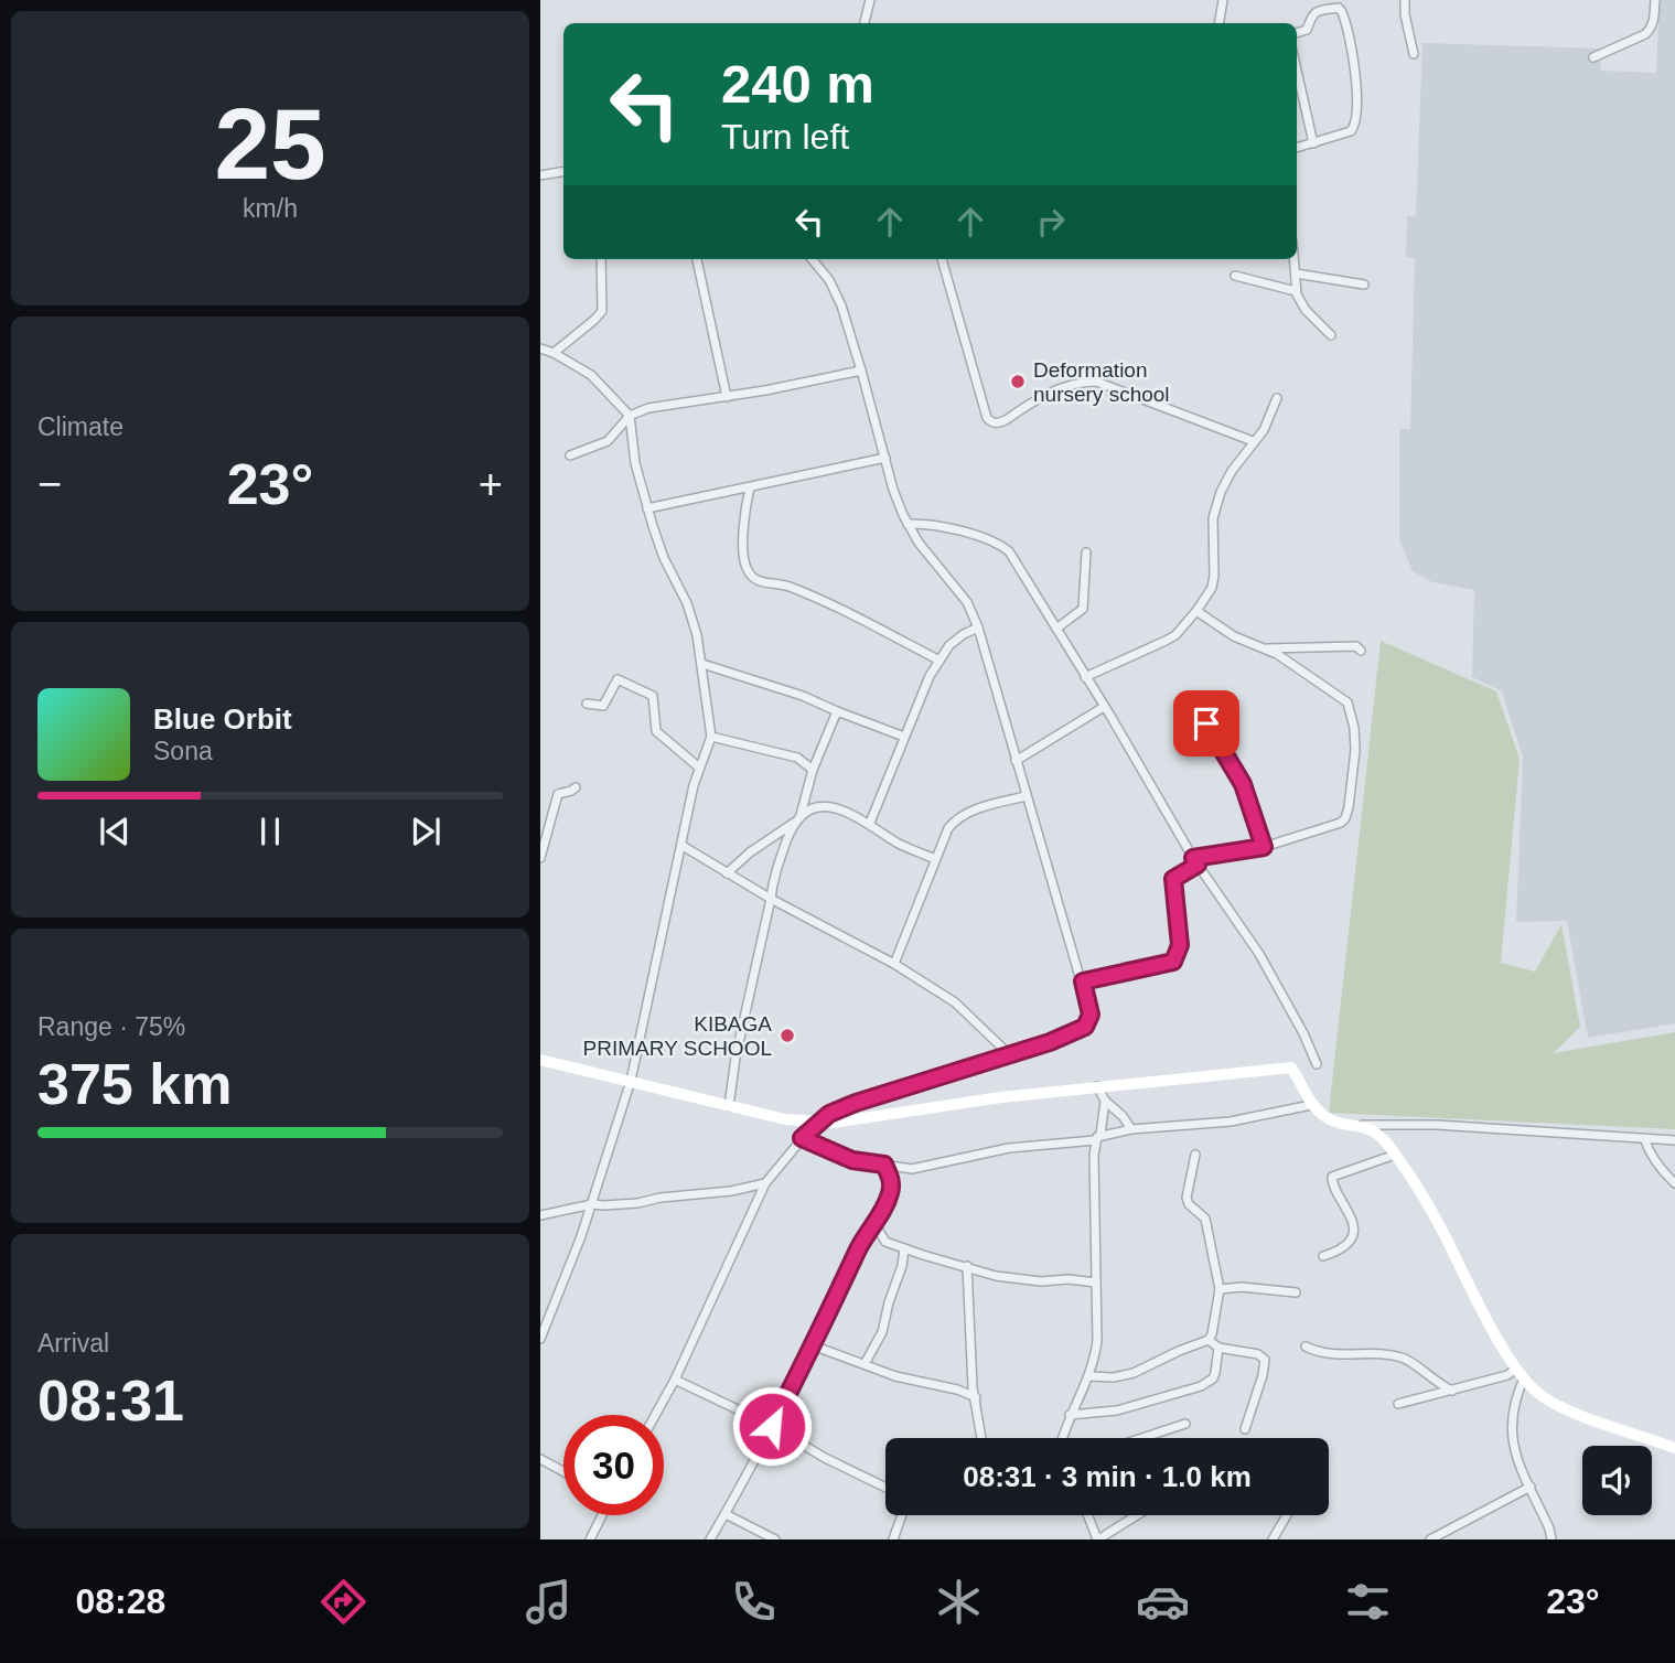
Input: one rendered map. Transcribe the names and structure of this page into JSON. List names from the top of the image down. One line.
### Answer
{"places":["Deformation nursery school","KIBAGA PRIMARY SCHOOL"],"page":{"tile":[["25","km/h"],"Climate",["Range · 75%","375 km"],["Arrival","08:31"]],"turn":["240 m","Turn left"],"heat":["−","23°","+"],"song":["Blue Orbit","Sona"],"limit":"30","trip":"08:31 · 3 min · 1.0 km","tabs":["08:28","23°"]}}
